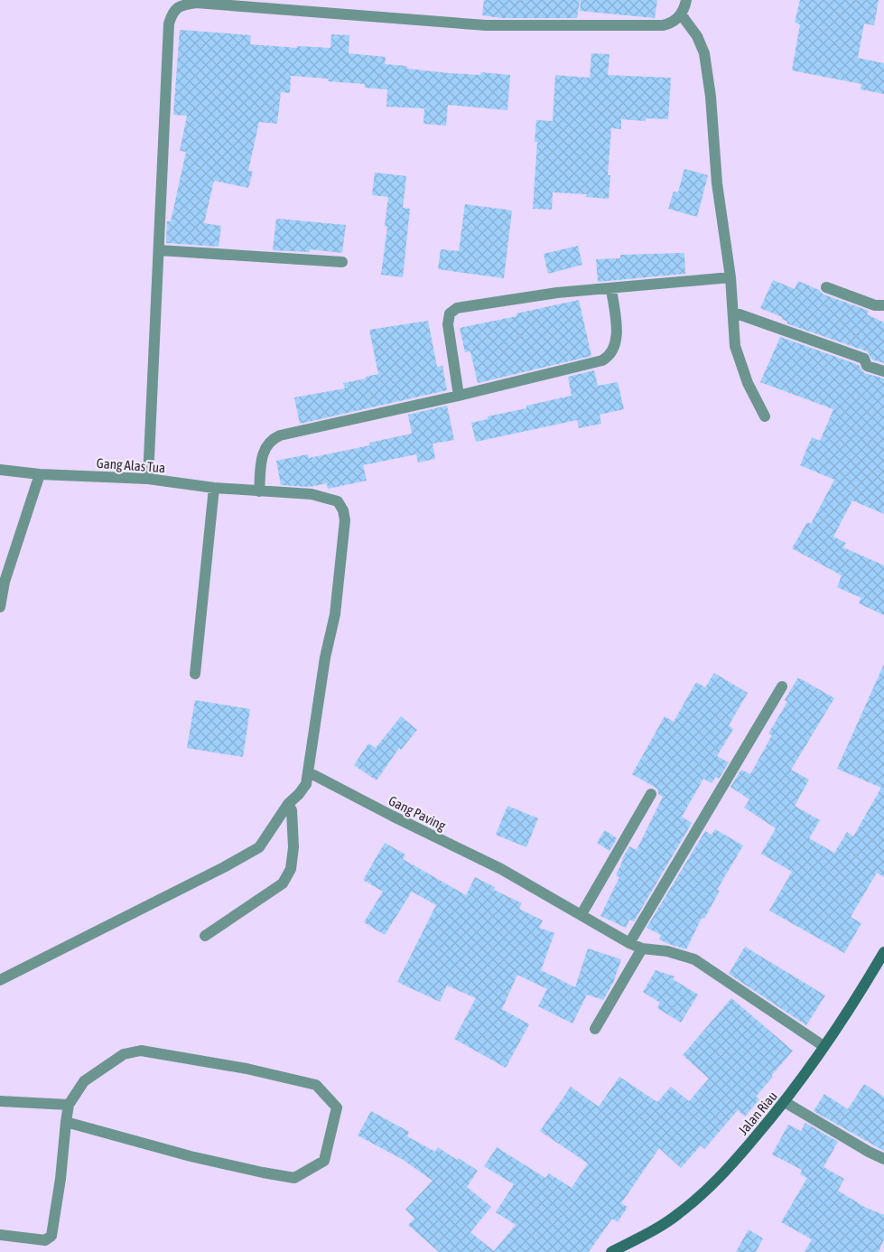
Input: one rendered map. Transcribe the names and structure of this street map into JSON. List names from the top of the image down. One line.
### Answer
{"streets":{"main road":["Jalan Riau"],"street":["Gang Alas Tua","Gang Paving"]},"crossings":[["Gang Paving","Jalan Riau"]]}
